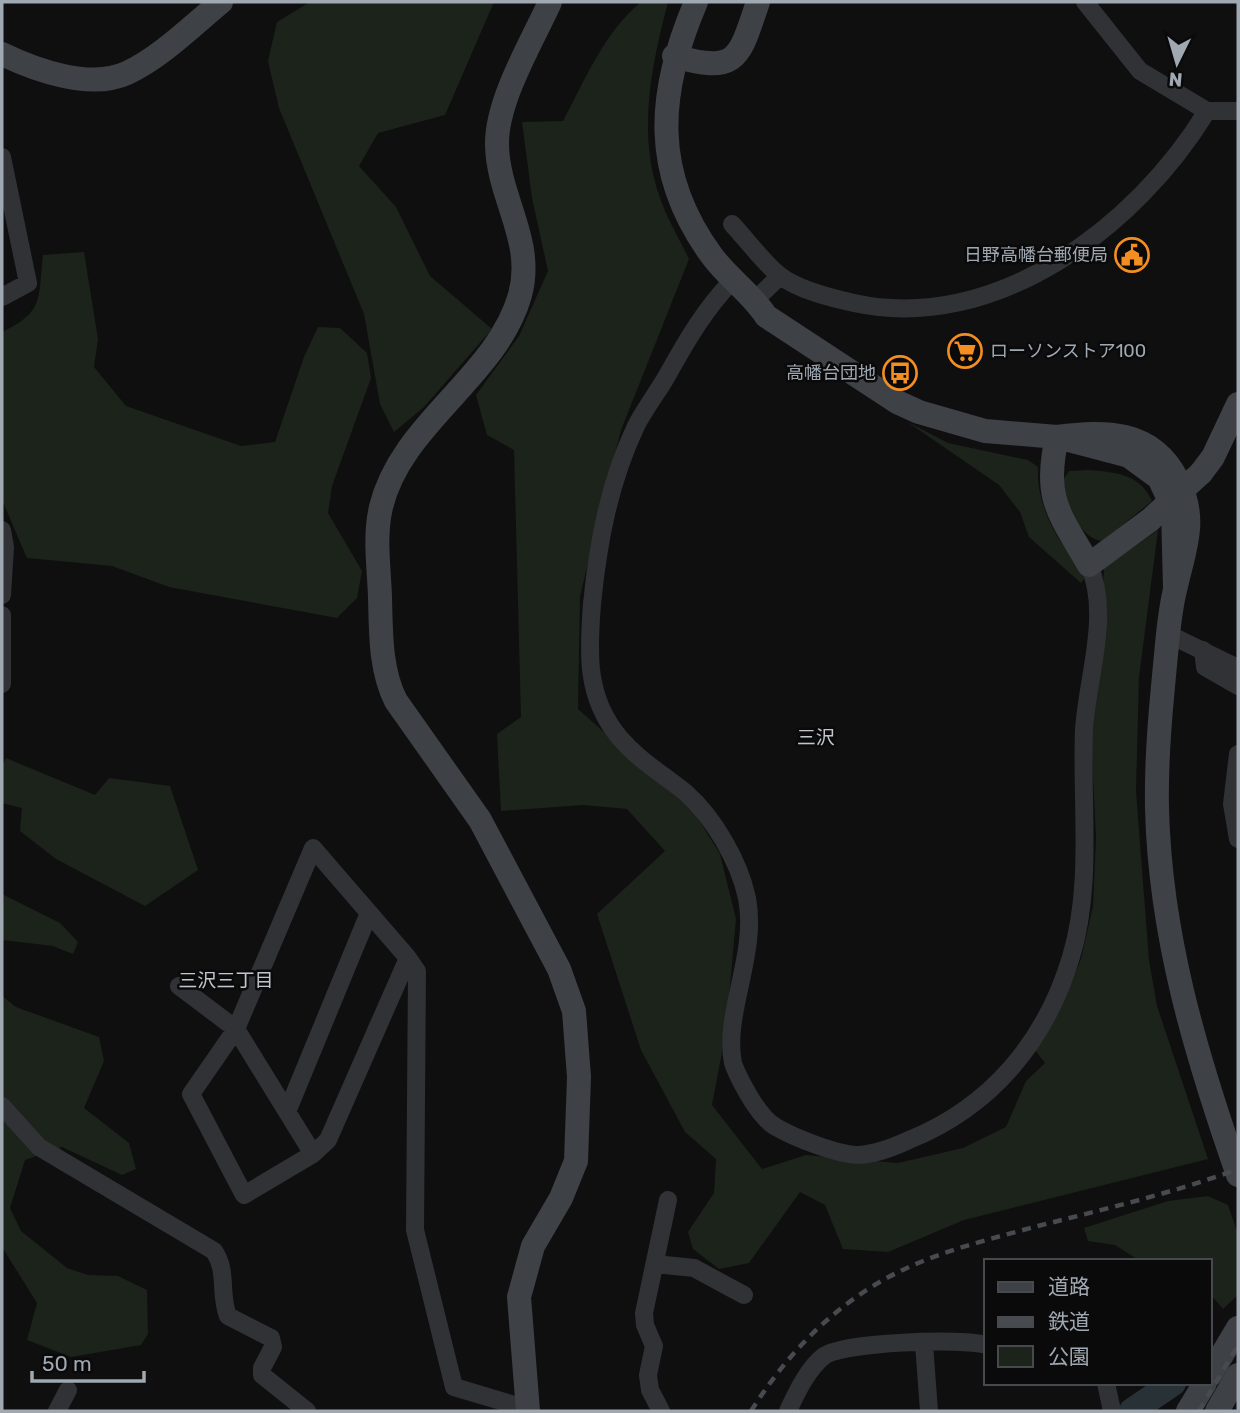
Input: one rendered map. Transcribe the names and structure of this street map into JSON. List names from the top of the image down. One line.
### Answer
{"districts":["三沢","三沢三丁目"],"places":{"public building":["日野高幡台郵便局"],"supermarket":["ローソンストア100"],"bus stop":["高幡台団地"]},"legend":["道路","鉄道","公園"],"scale_bar":"50 m","north":"bottom"}
